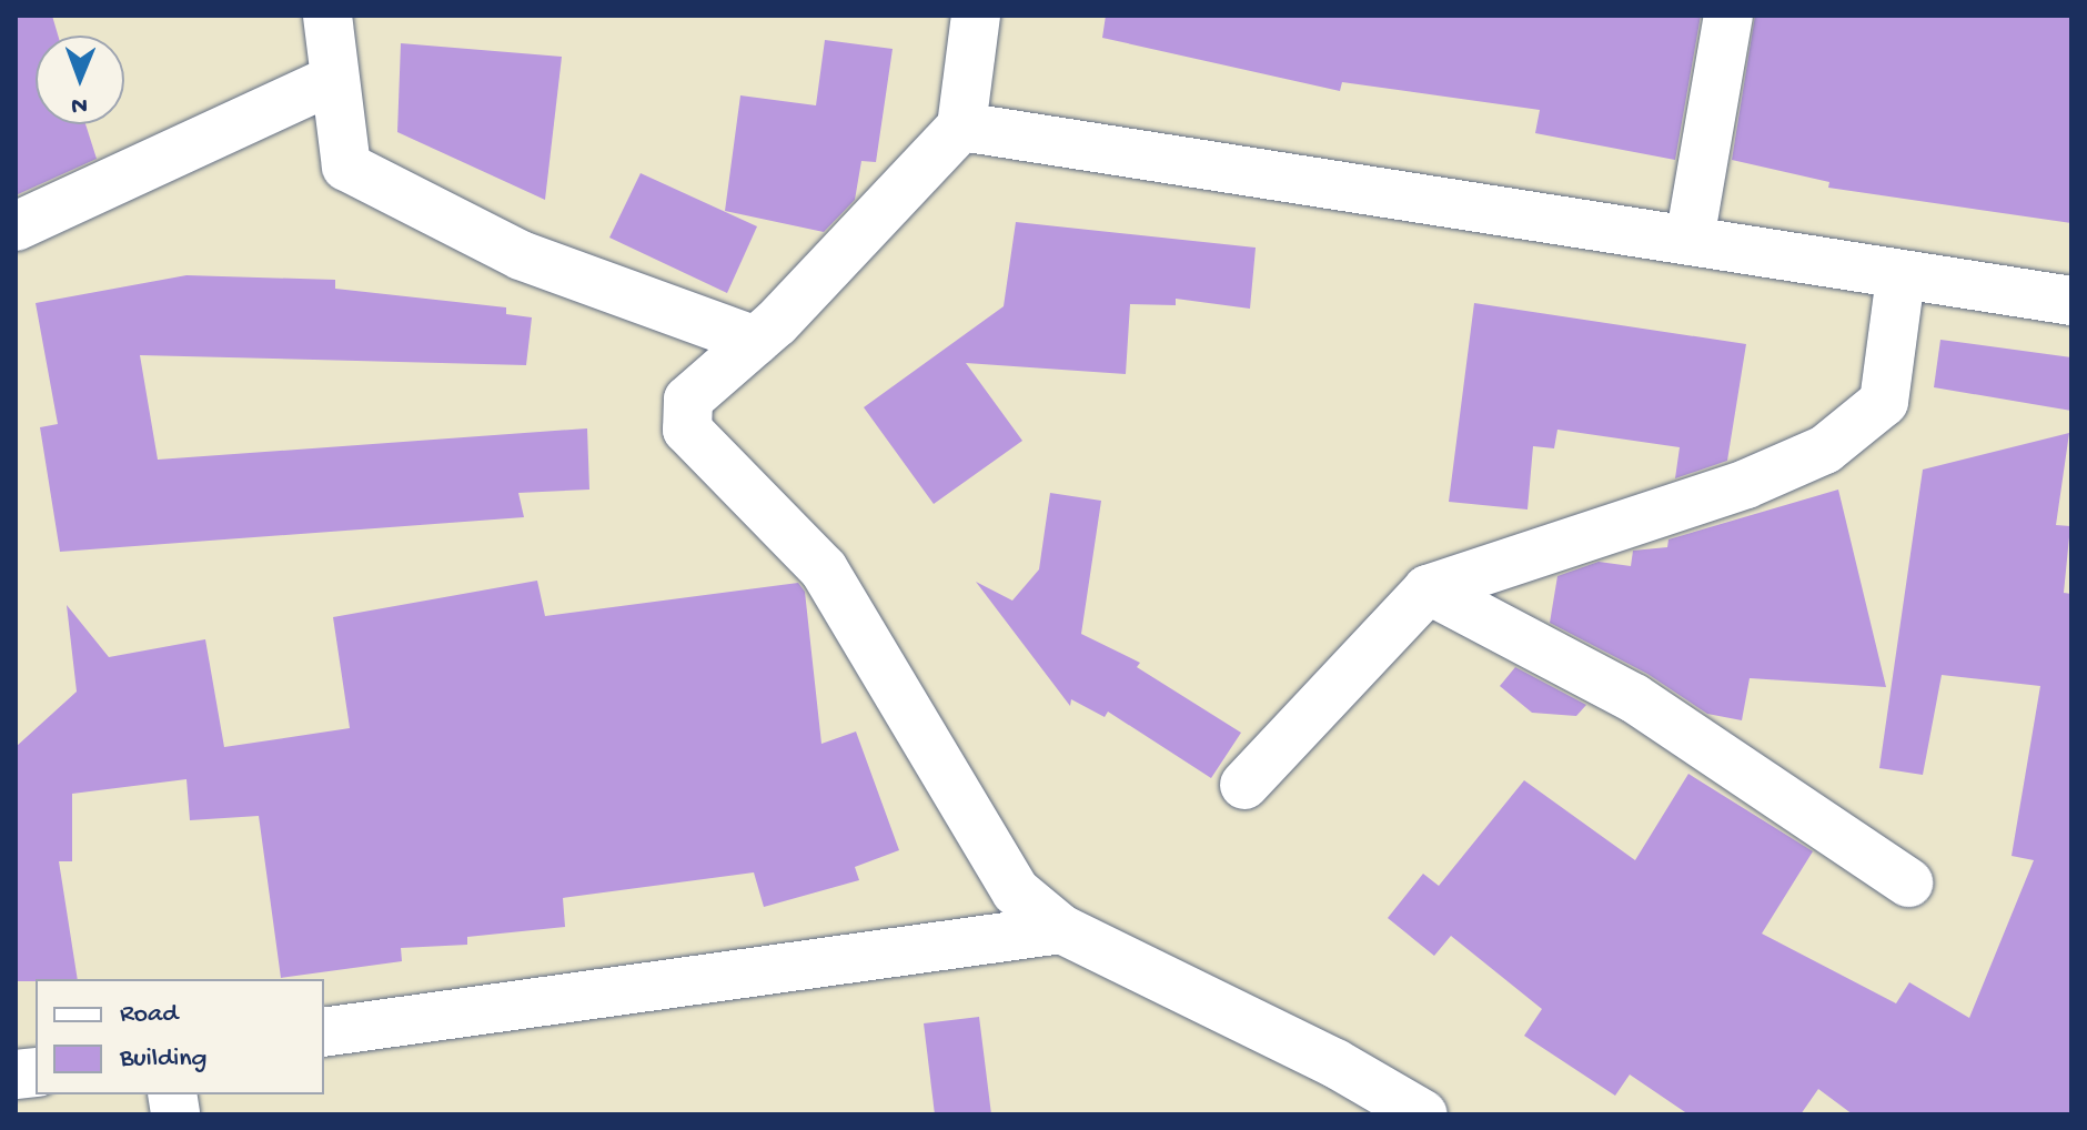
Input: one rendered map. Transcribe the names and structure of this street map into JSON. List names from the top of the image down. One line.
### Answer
{"legend":["Road","Building"],"north":"bottom"}
